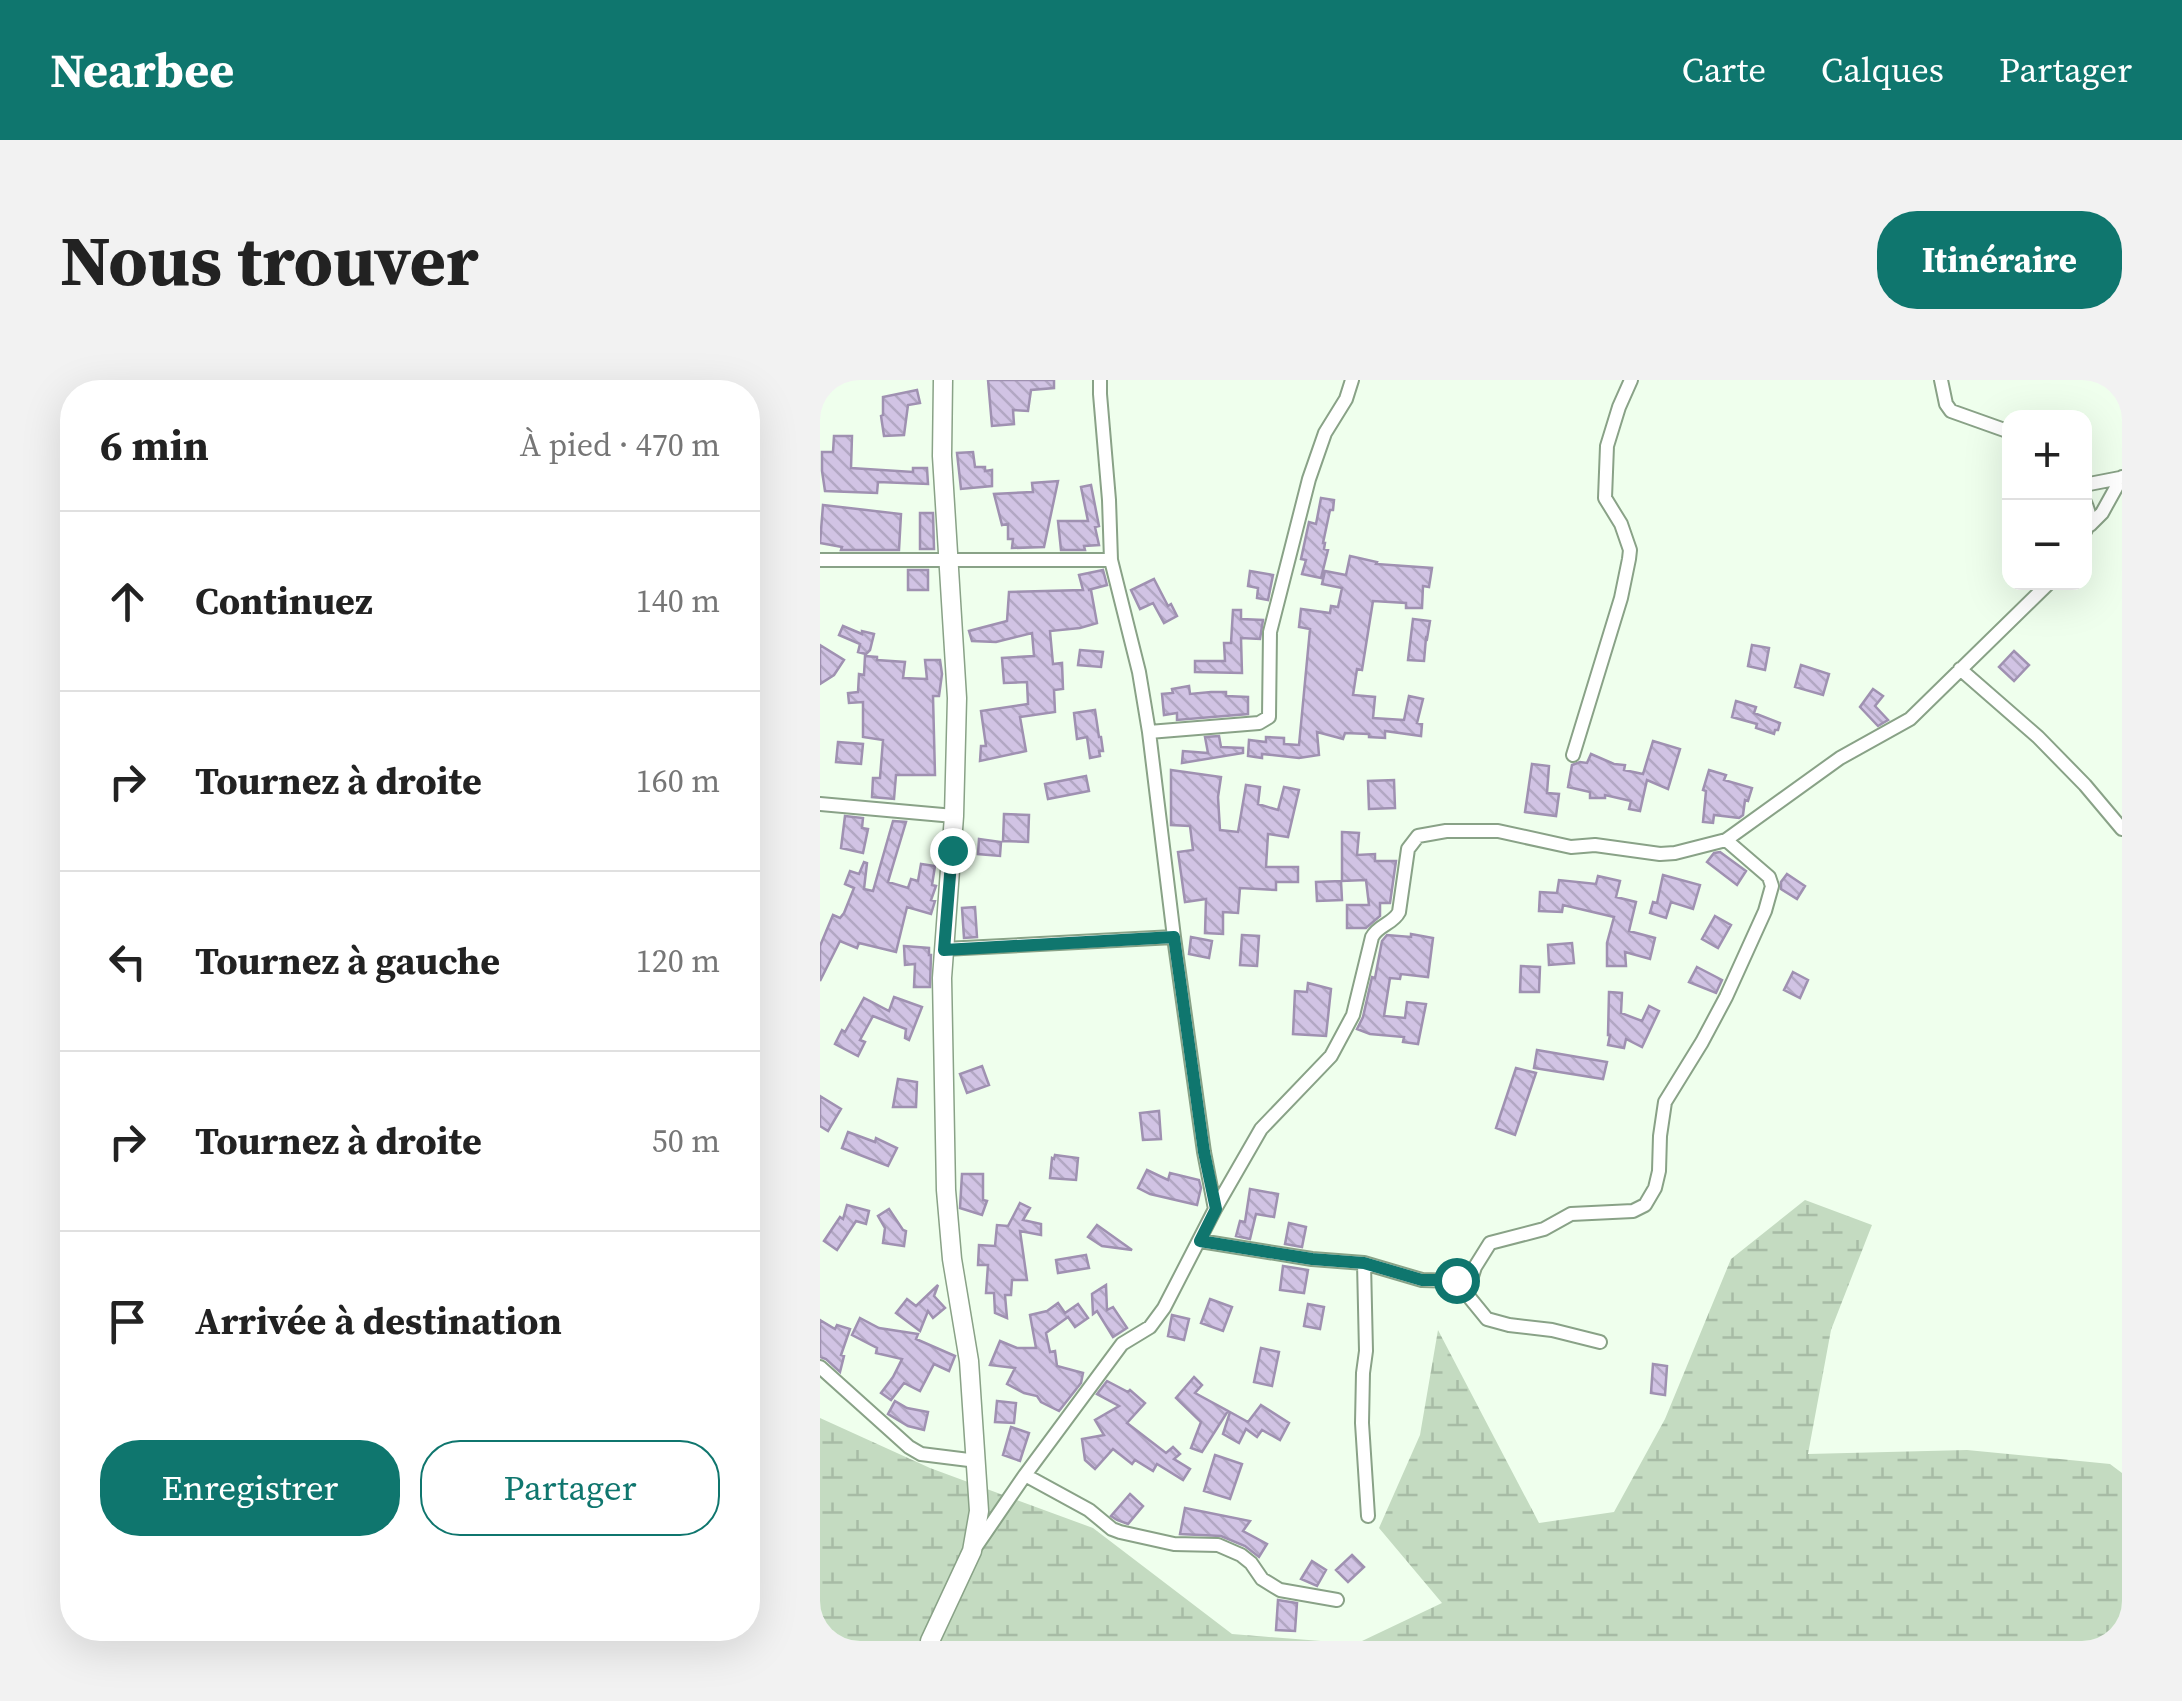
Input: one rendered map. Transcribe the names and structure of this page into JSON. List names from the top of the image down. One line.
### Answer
{"page":{"header":"Nearbee","nav":["Carte","Calques","Partager"],"buttons":["Itinéraire",["Enregistrer","Partager"]],"title":"Nous trouver","heading":["6 min","À pied · 470 m"],"map_buttons":["+","−"],"list":[["Continuez","140 m"],["Tournez à droite","160 m"],["Tournez à gauche","120 m"],["Tournez à droite","50 m"],"Arrivée à destination"]}}
